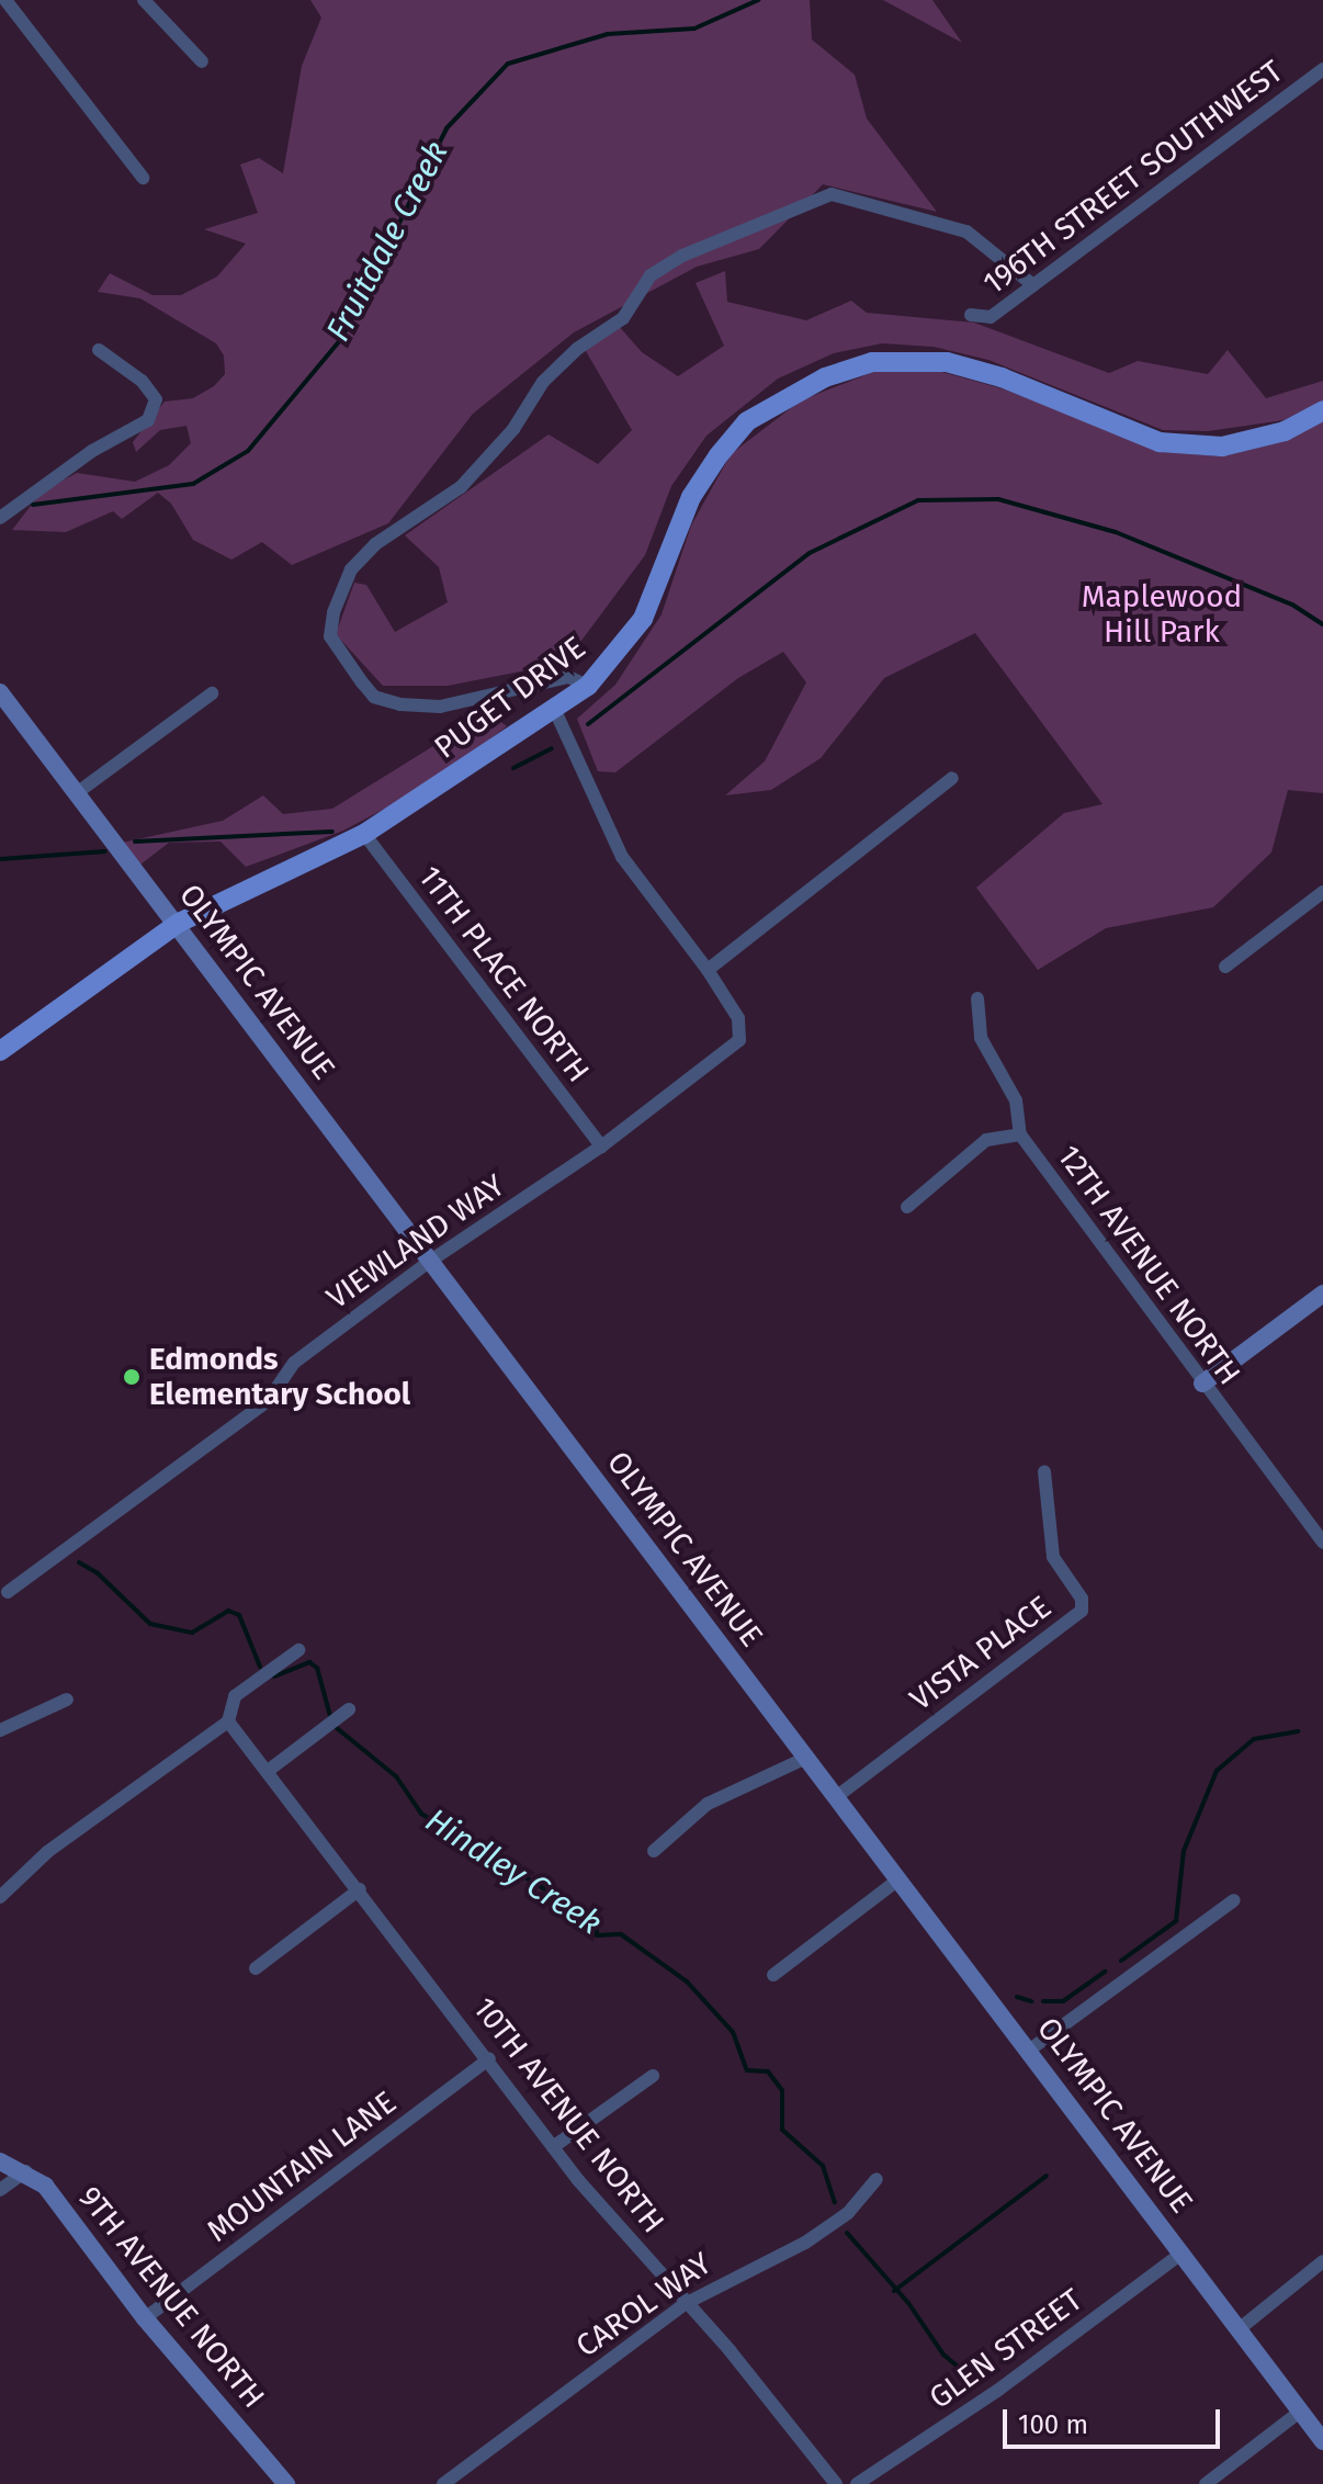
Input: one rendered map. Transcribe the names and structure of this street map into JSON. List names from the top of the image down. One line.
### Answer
{"streets":{"main road":["PUGET DRIVE"],"street":["196TH STREET SOUTHWEST","11TH PLACE NORTH","OLYMPIC AVENUE","VIEWLAND WAY","12TH AVENUE NORTH","VISTA PLACE","10TH AVENUE NORTH","MOUNTAIN LANE","9TH AVENUE NORTH","CAROL WAY","GLEN STREET"]},"crossings":[["PUGET DRIVE","11TH PLACE NORTH"],["PUGET DRIVE","OLYMPIC AVENUE"],["11TH PLACE NORTH","VIEWLAND WAY"],["OLYMPIC AVENUE","VIEWLAND WAY"],["OLYMPIC AVENUE","VISTA PLACE"],["OLYMPIC AVENUE","GLEN STREET"],["10TH AVENUE NORTH","MOUNTAIN LANE"],["10TH AVENUE NORTH","CAROL WAY"],["MOUNTAIN LANE","9TH AVENUE NORTH"]],"water":["Fruitdale Creek","Hindley Creek"],"parks":["Maplewood Hill Park"],"places":["Edmonds Elementary School"],"scale_bar":"100 m"}
